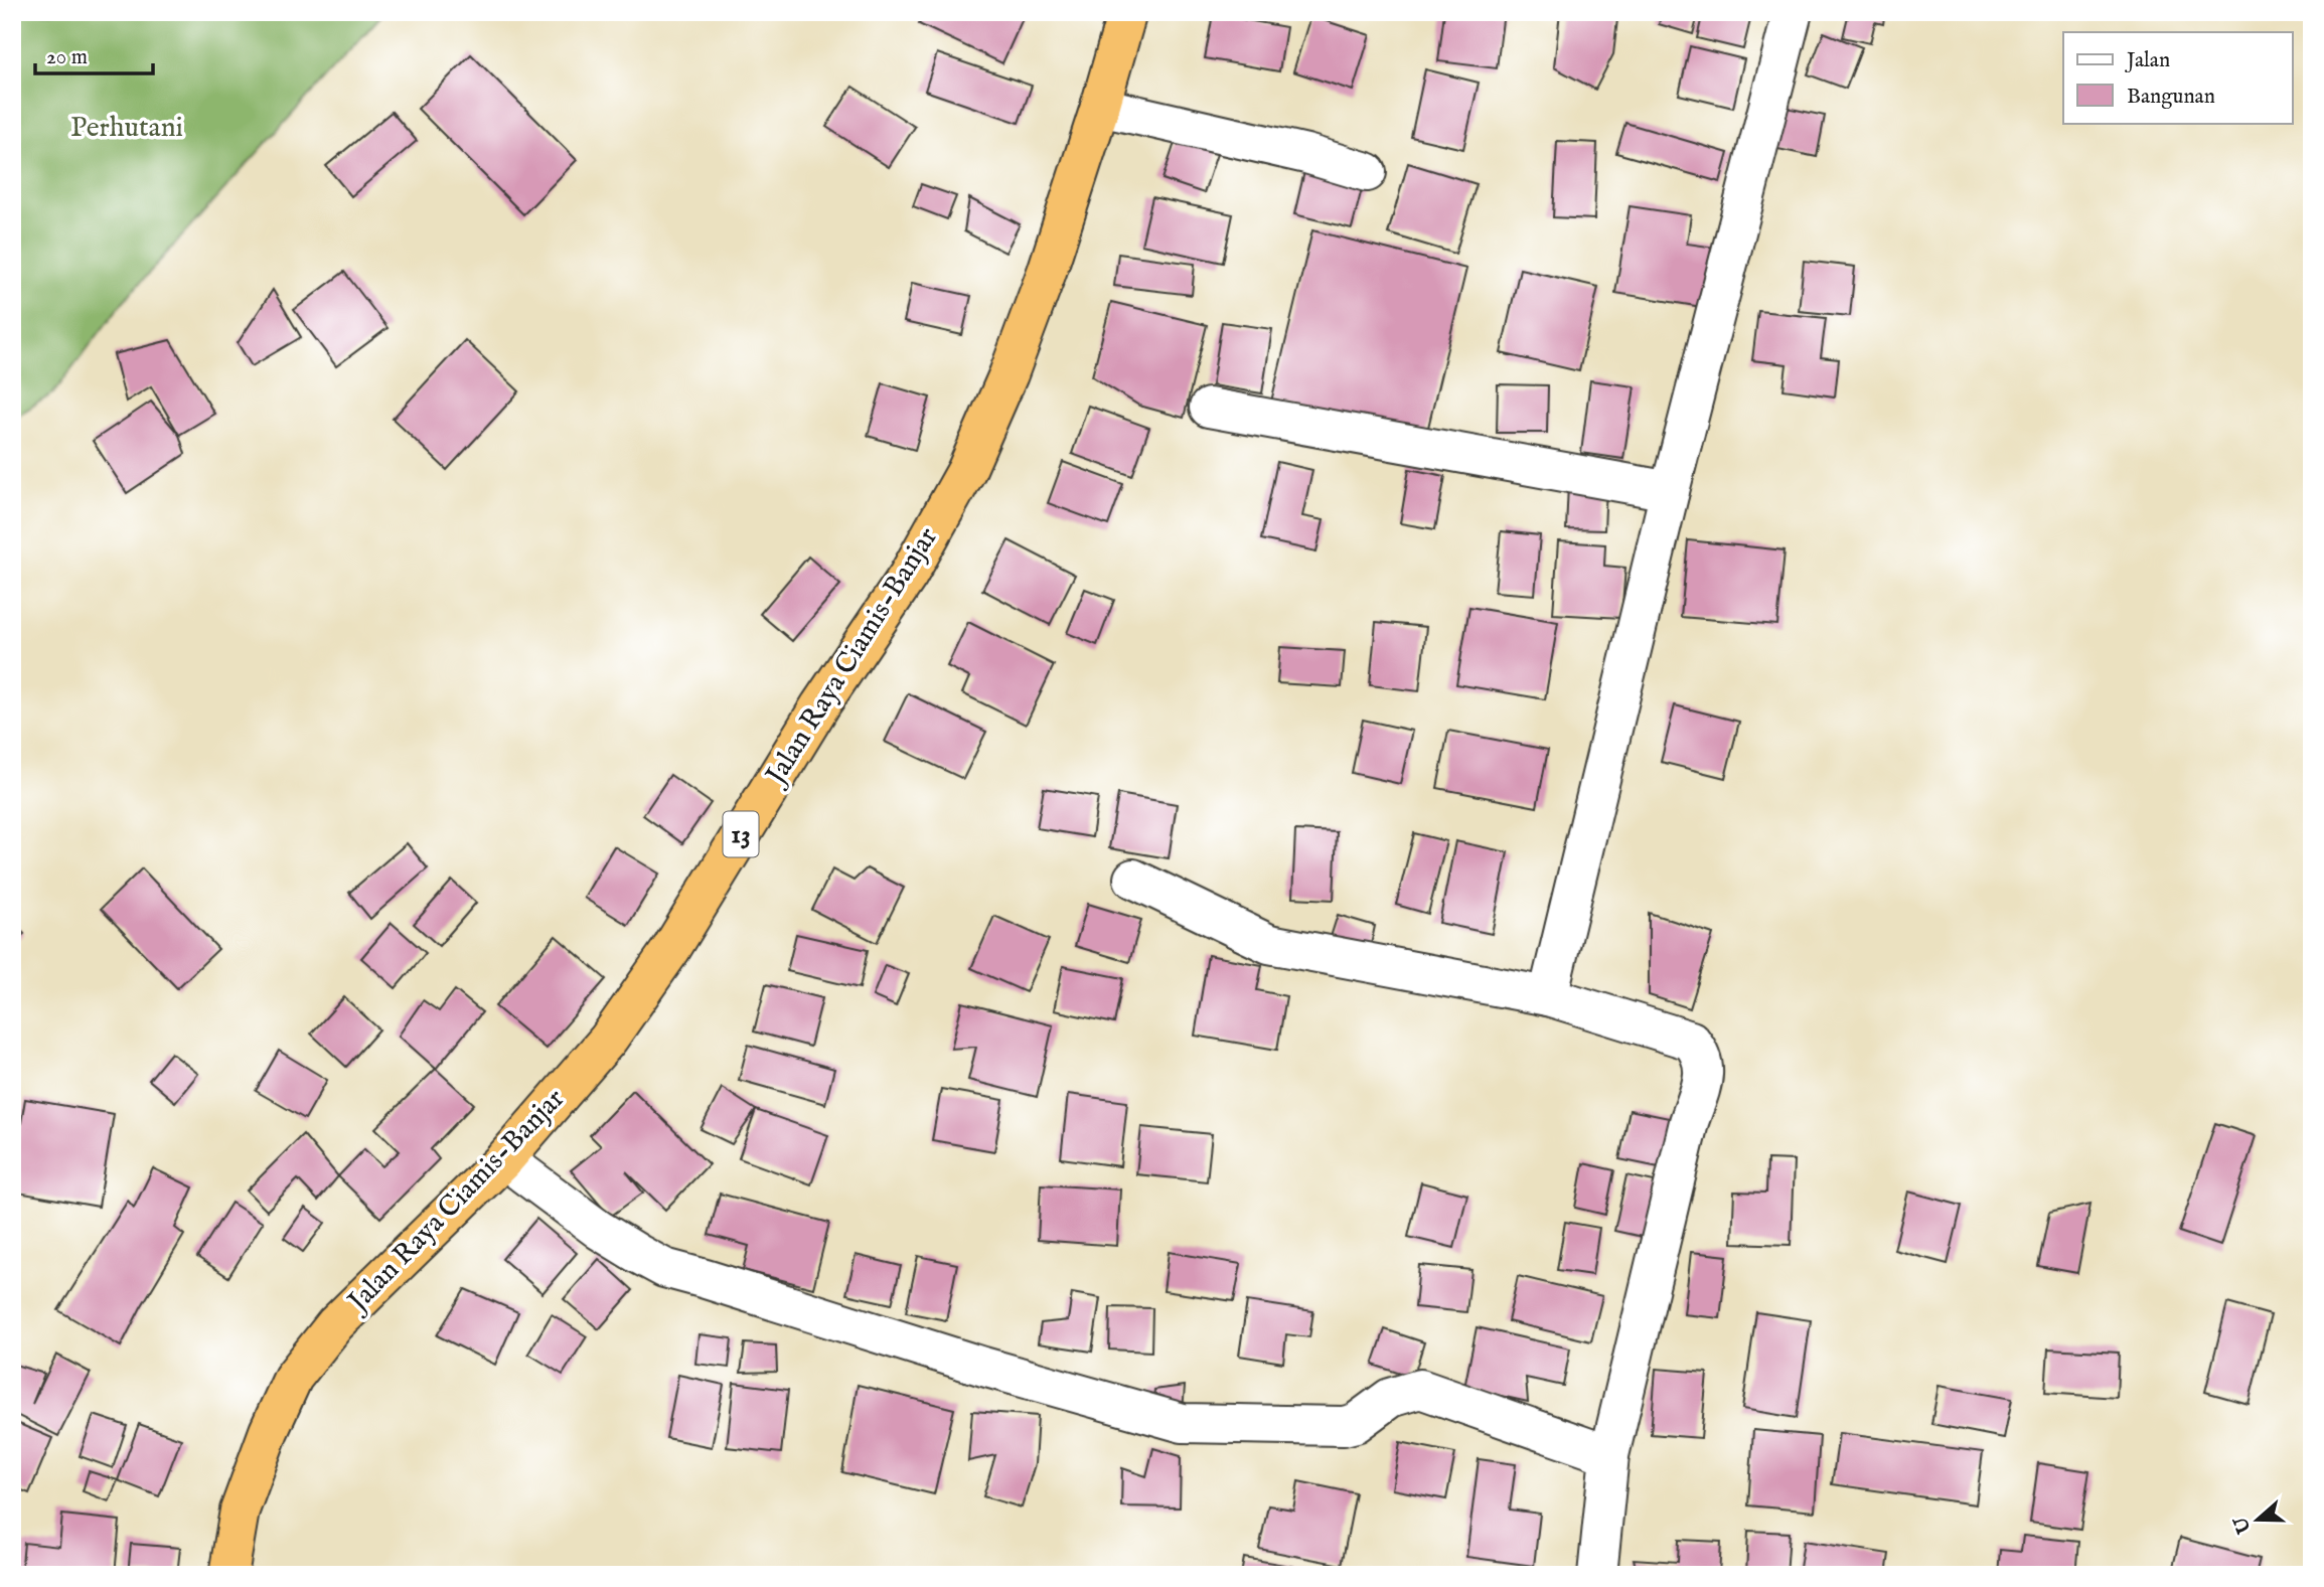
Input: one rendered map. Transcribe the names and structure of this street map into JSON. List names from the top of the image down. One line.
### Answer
{"streets":{"highway":["Jalan Raya Ciamis-Banjar","13"]},"parks":["Perhutani"],"legend":["Jalan","Bangunan"],"scale_bar":"20 m","north":"left"}
